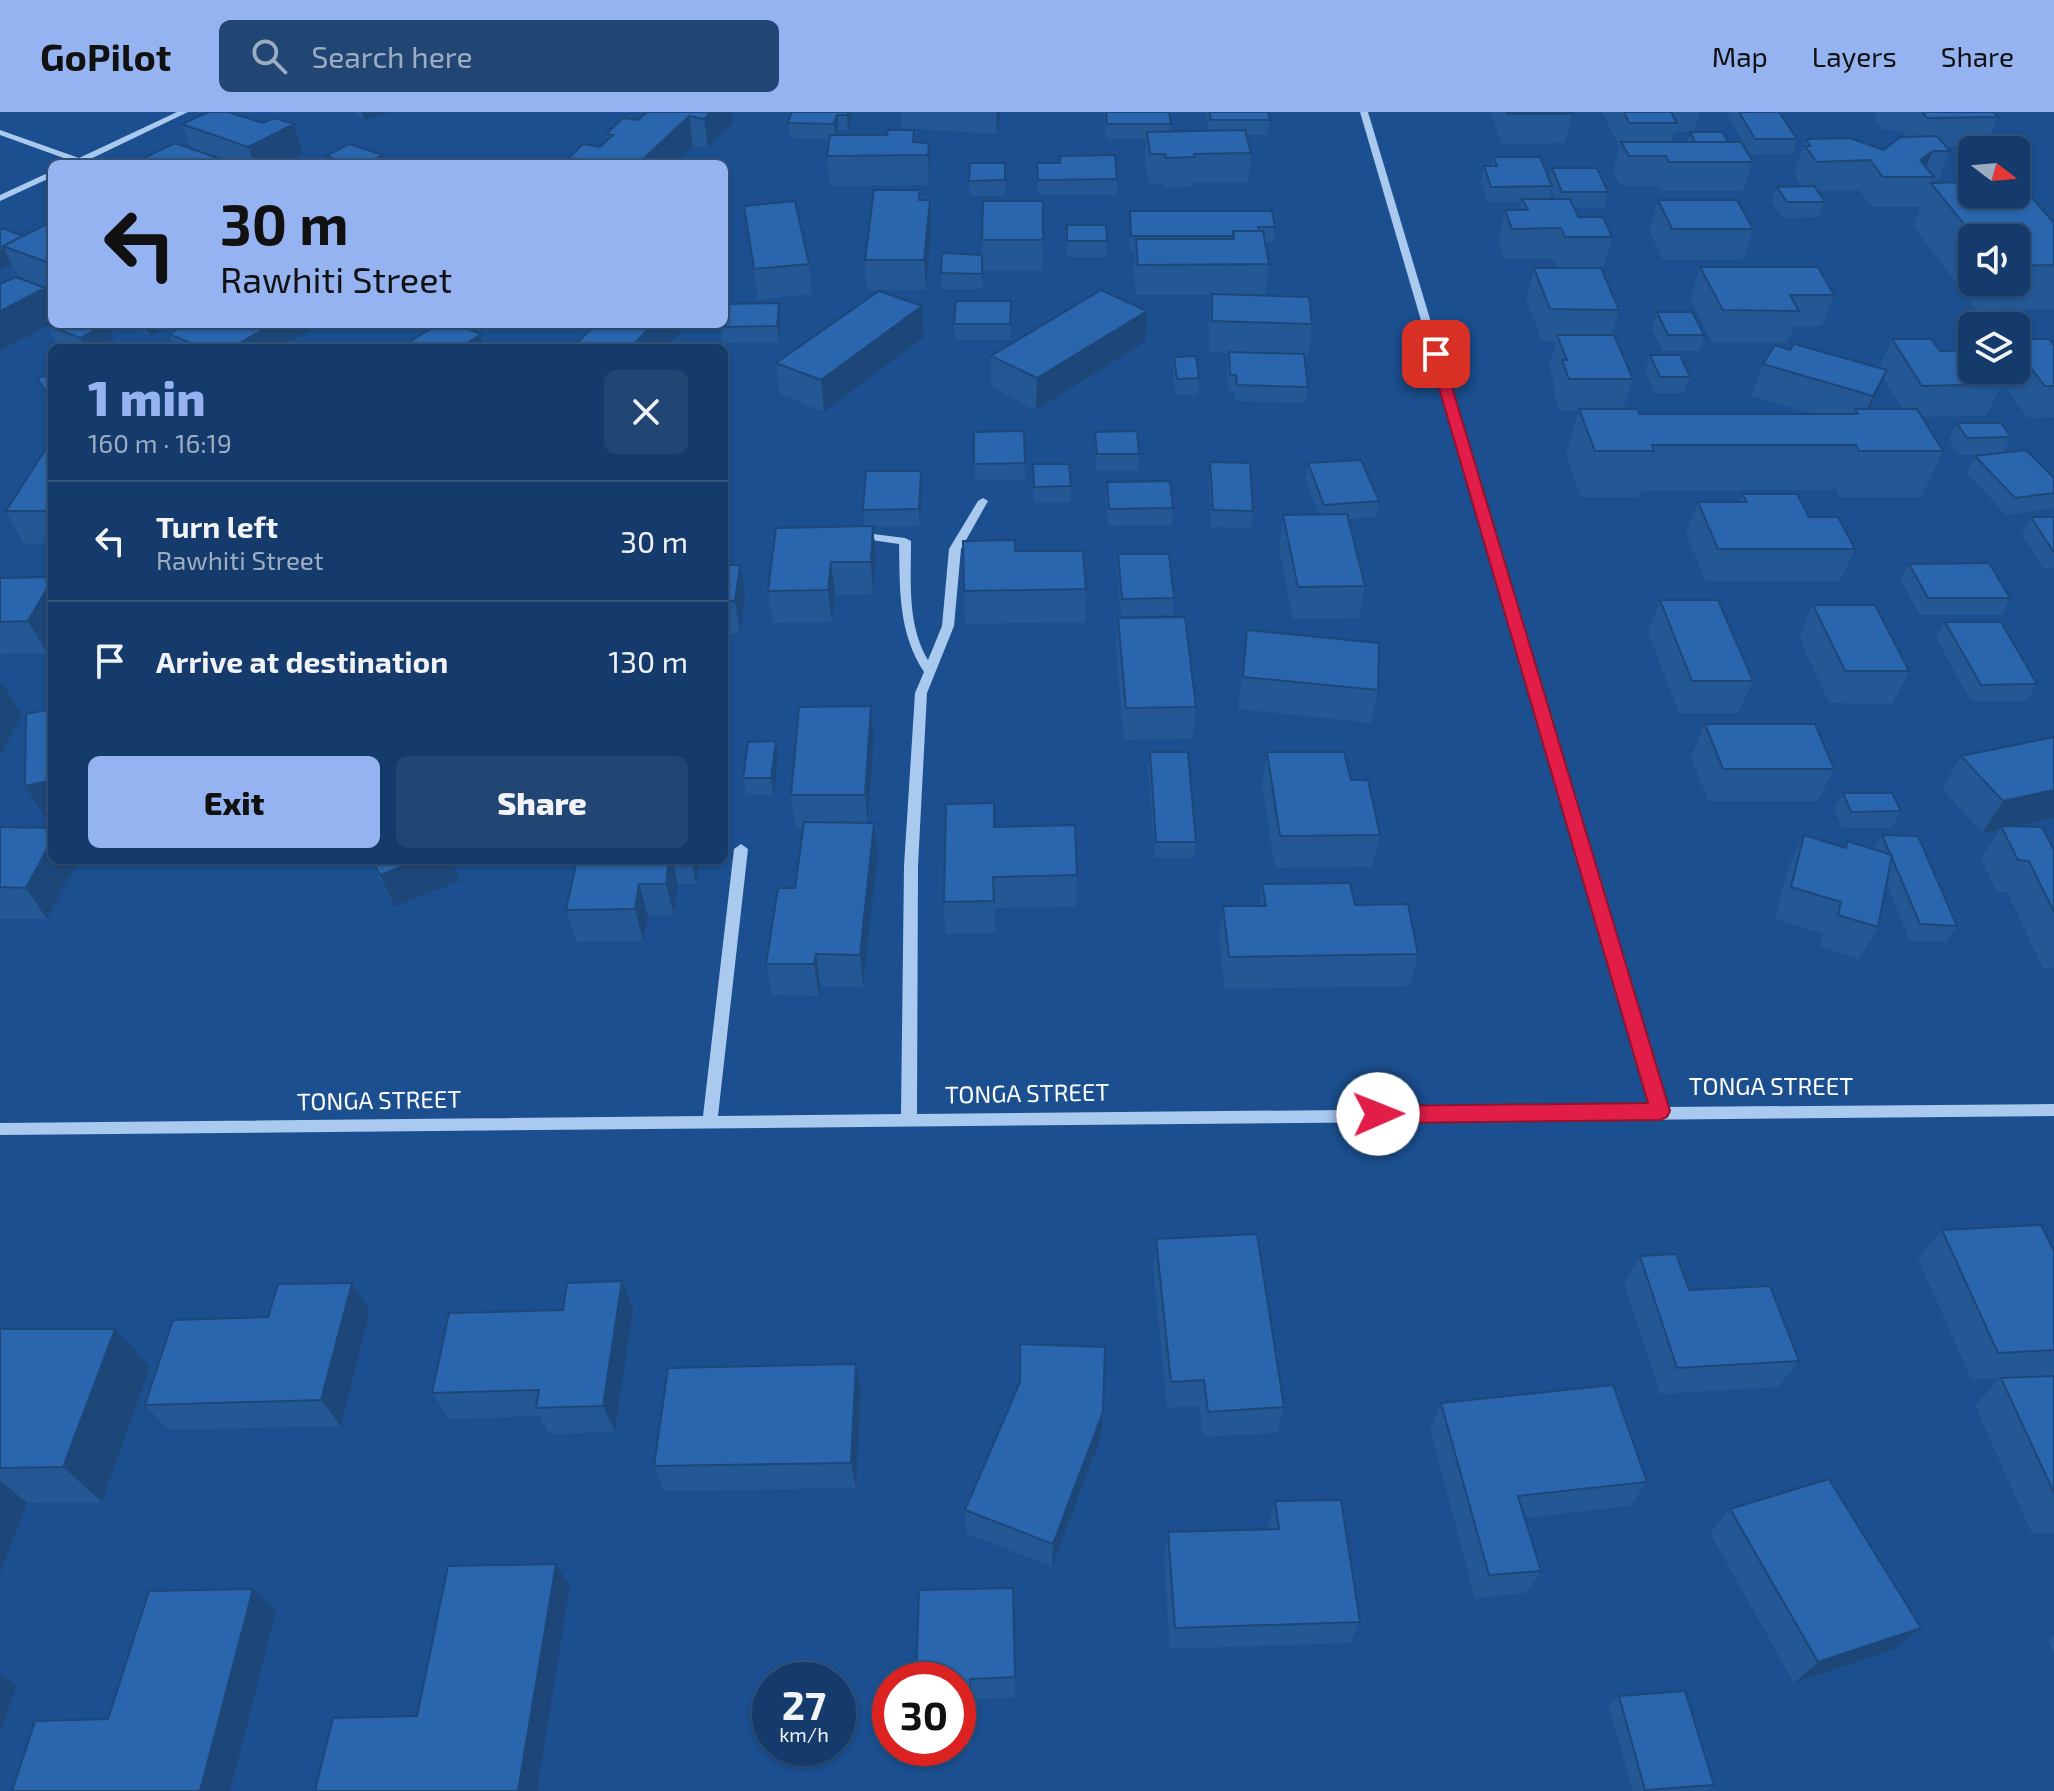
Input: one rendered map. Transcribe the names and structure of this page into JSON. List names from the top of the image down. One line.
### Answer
{"streets":{"street":["TONGA STREET"]},"north":"right","page":{"header":"GoPilot","search":"Search here","nav":["Map","Layers","Share"],"turn":["30 m","Rawhiti Street"],"heading":["1 min","160 m · 16:19"],"list":[{"name":"Turn left","note":"Rawhiti Street","value":"30 m"},{"name":"Arrive at destination","value":"130 m"}],"buttons":["Exit","Share"],"speed":"27 km/h","limit":"30"}}
